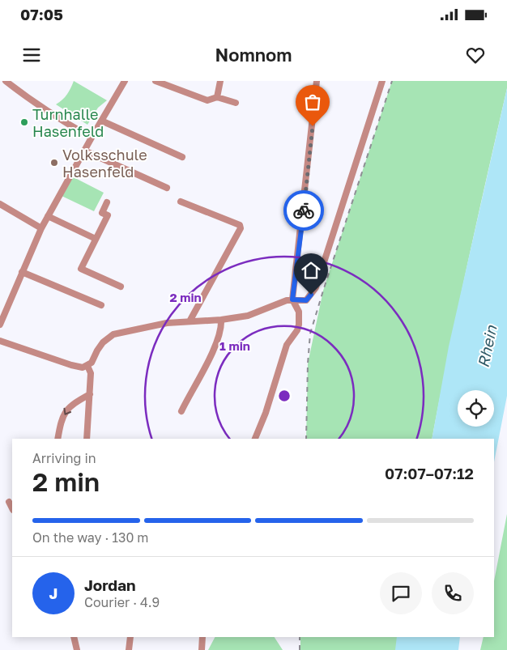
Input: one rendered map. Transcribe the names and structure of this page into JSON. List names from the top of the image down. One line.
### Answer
{"water":["Rhein"],"places":["Turnhalle Hasenfeld","Volksschule Hasenfeld"],"page":{"status":"07:05","header":"Nomnom","heading":["2 min","Arriving in","07:07–07:12"],"panel":["Jordan","Courier · 4.9"],"bar":"On the way · 130 m","round":"J"},"rings":["2 min","1 min"]}
